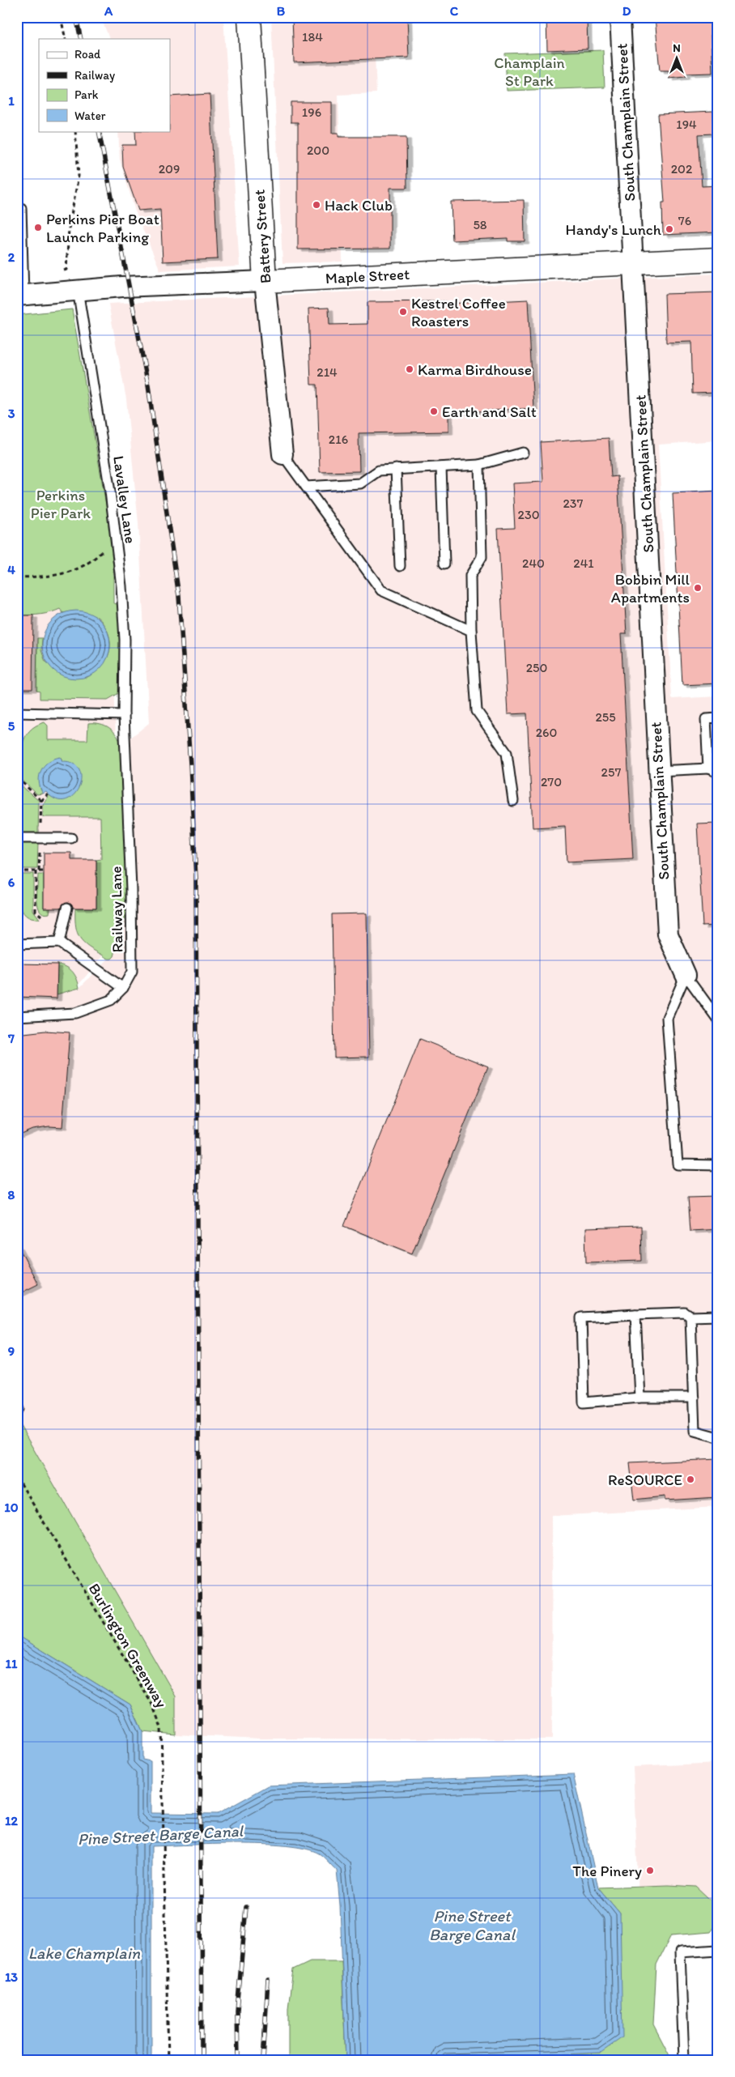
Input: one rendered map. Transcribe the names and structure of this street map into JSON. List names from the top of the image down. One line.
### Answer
{"streets":{"street":["South Champlain Street","Battery Street","Maple Street"],"lane":["Lavalley Lane","Railway Lane"],"path":["Burlington Greenway"]},"crossings":[["South Champlain Street","Maple Street"],["Battery Street","Maple Street"],["Maple Street","Lavalley Lane"],["Lavalley Lane","Railway Lane"]],"water":["Pine Street Barge Canal","Lake Champlain"],"parks":["Champlain St Park","Perkins Pier Park"],"places":["Hack Club","Perkins Pier Boat Launch Parking","Handy's Lunch","Kestrel Coffee Roasters","Karma Birdhouse","Earth and Salt","Bobbin Mill Apartments","ReSOURCE","The Pinery"],"house_numbers":["184","196","194","200","209","202","76","58","214","216","237","230","240","241","250","255","260","257","270"],"legend":["Road","Railway","Park","Water"],"north":"top","grid":{"columns":["A","B","C","D"],"rows":["1","2","3","4","5","6","7","8","9","10","11","12","13"]}}
